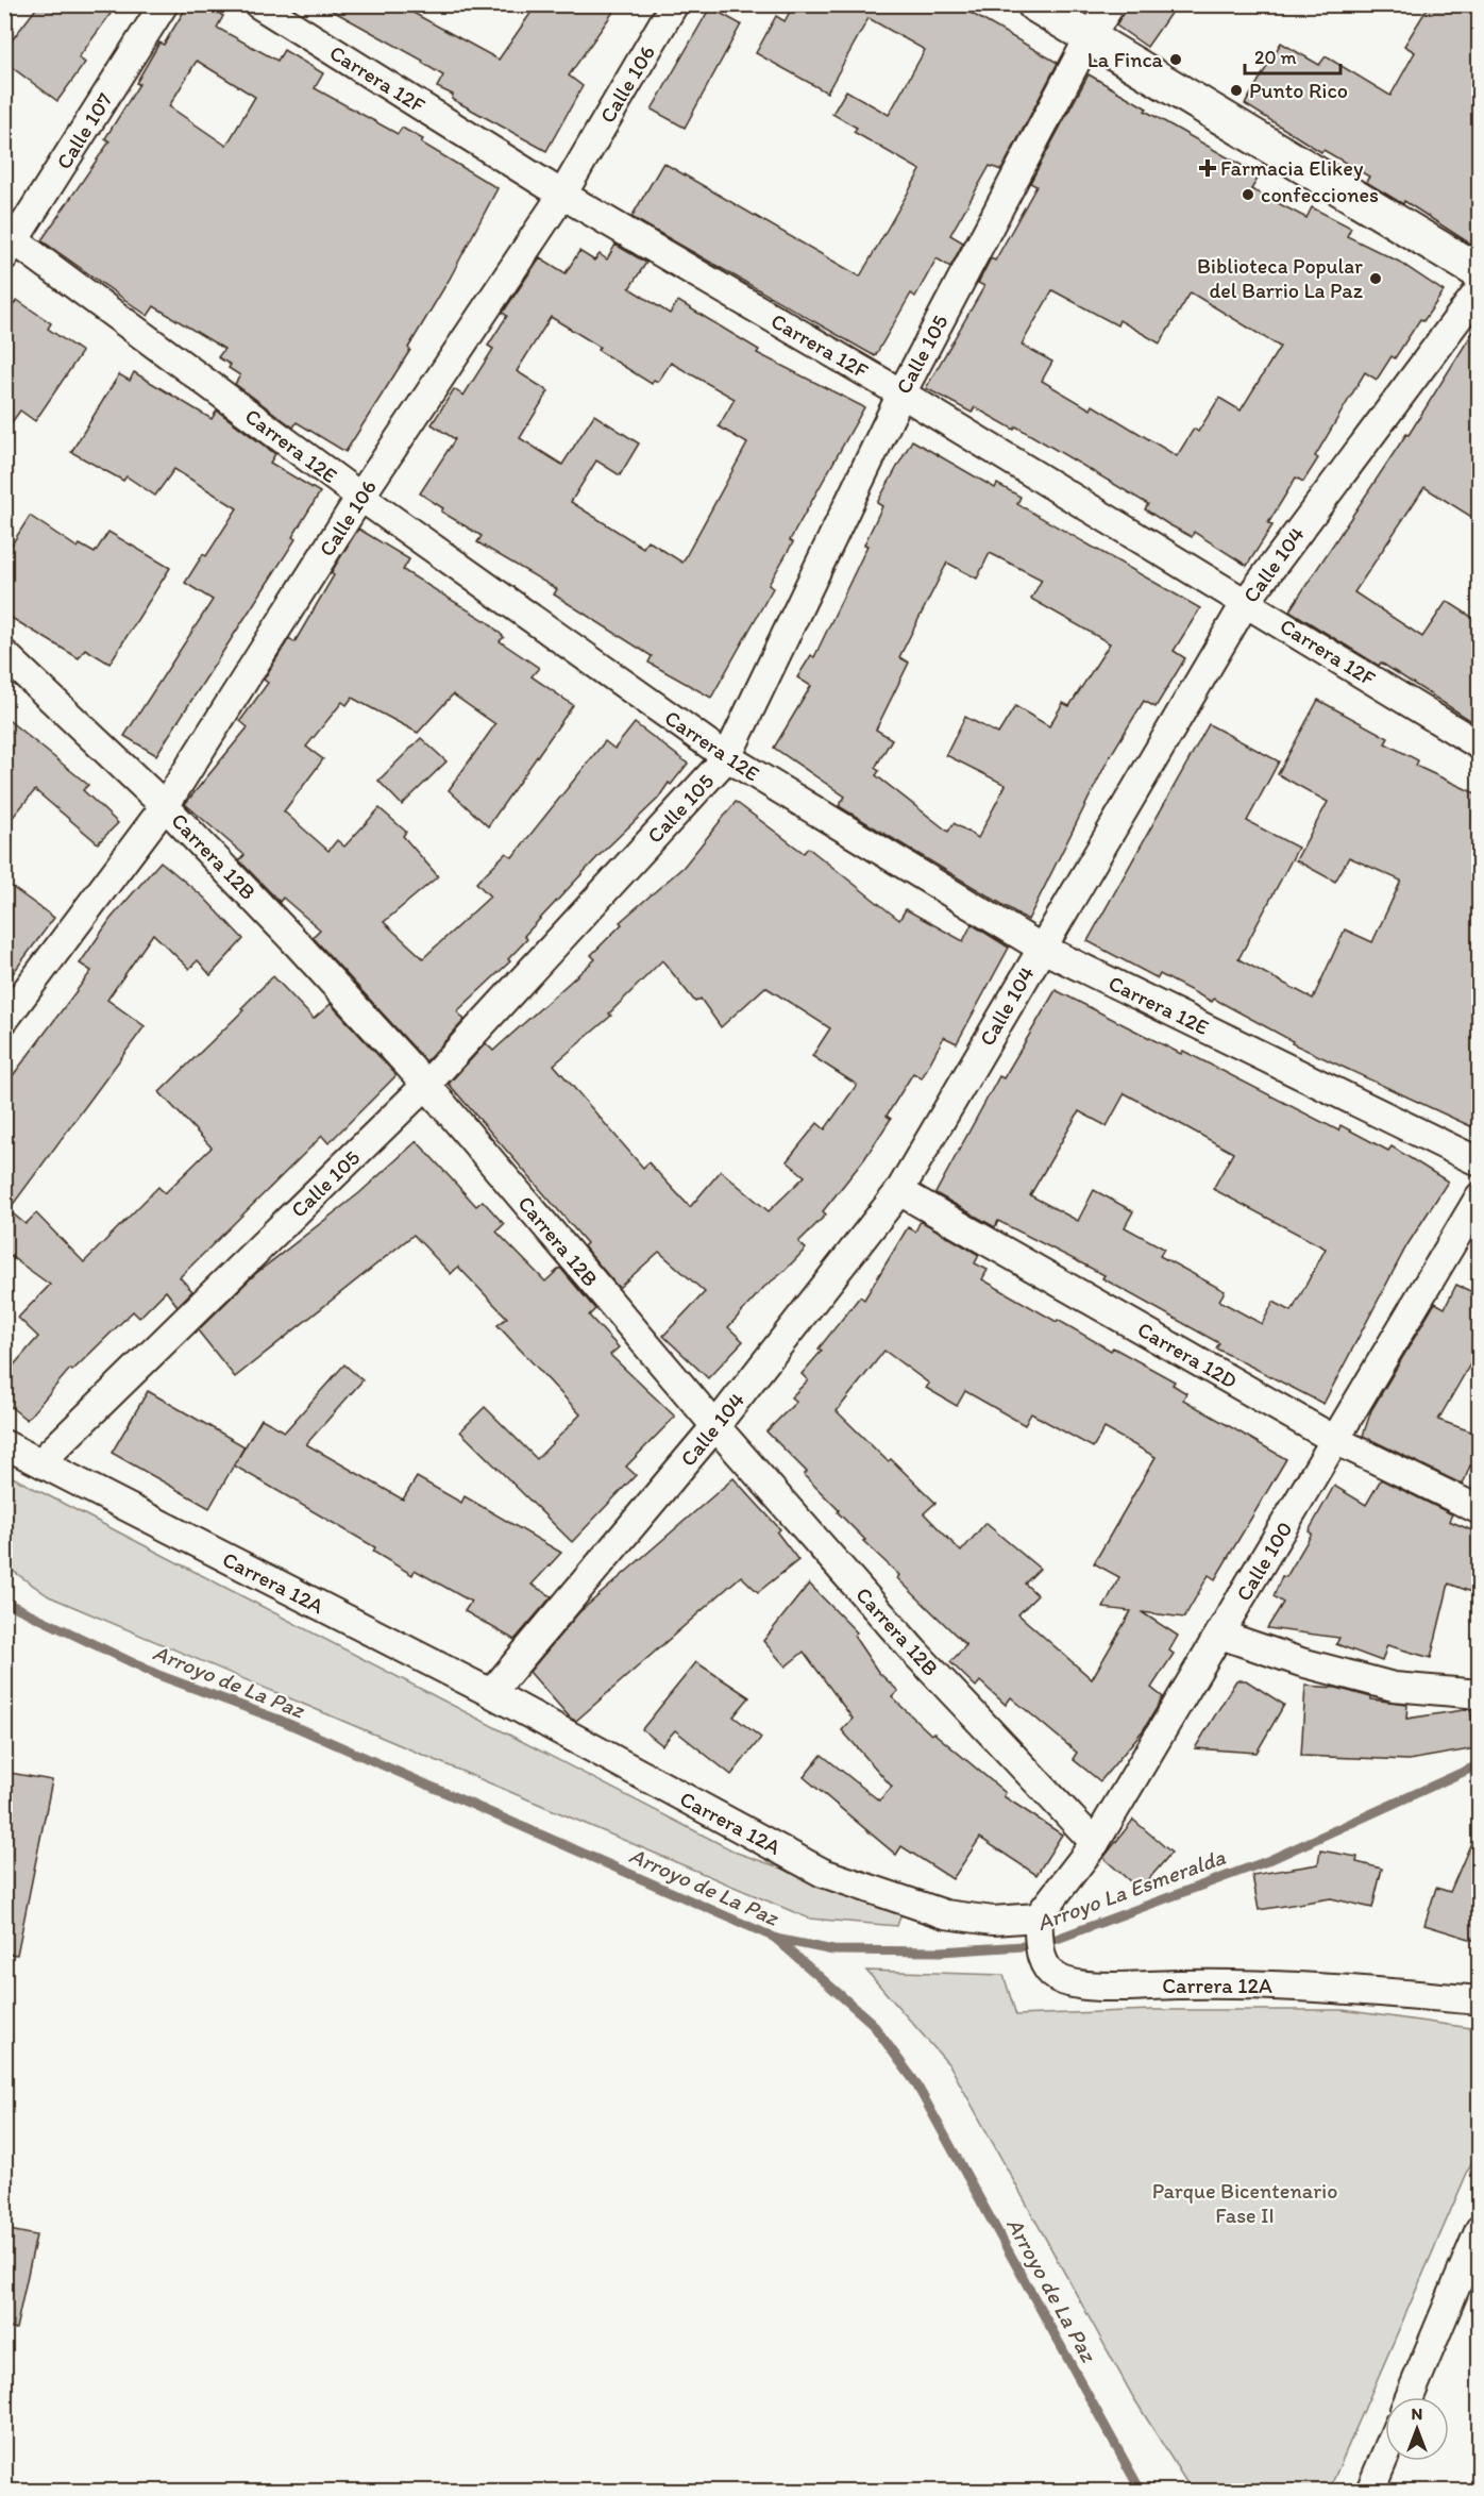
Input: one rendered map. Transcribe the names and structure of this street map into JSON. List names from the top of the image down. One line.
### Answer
{"streets":{"street":["Carrera 12F","Calle 106","Calle 107","Calle 105","Carrera 12E","Calle 104","Carrera 12B","Carrera 12D","Calle 100","Carrera 12A"]},"crossings":[["Carrera 12F","Calle 106"],["Carrera 12F","Calle 105"],["Carrera 12F","Calle 104"],["Calle 106","Carrera 12E"],["Calle 106","Carrera 12B"],["Calle 107","Carrera 12E"],["Calle 105","Carrera 12E"],["Calle 105","Carrera 12B"],["Calle 105","Carrera 12A"],["Carrera 12E","Calle 104"],["Calle 104","Carrera 12B"],["Calle 104","Carrera 12D"],["Calle 104","Carrera 12A"],["Carrera 12B","Calle 100"],["Carrera 12D","Calle 100"],["Calle 100","Carrera 12A"]],"water":["Arroyo de La Paz","Arroyo La Esmeralda"],"parks":["Parque Bicentenario Fase II"],"places":{"other":["La Finca","Punto Rico","confecciones","Biblioteca Popular del Barrio La Paz"],"health":["Farmacia Elikey"]},"scale_bar":"20 m","north":"top"}
